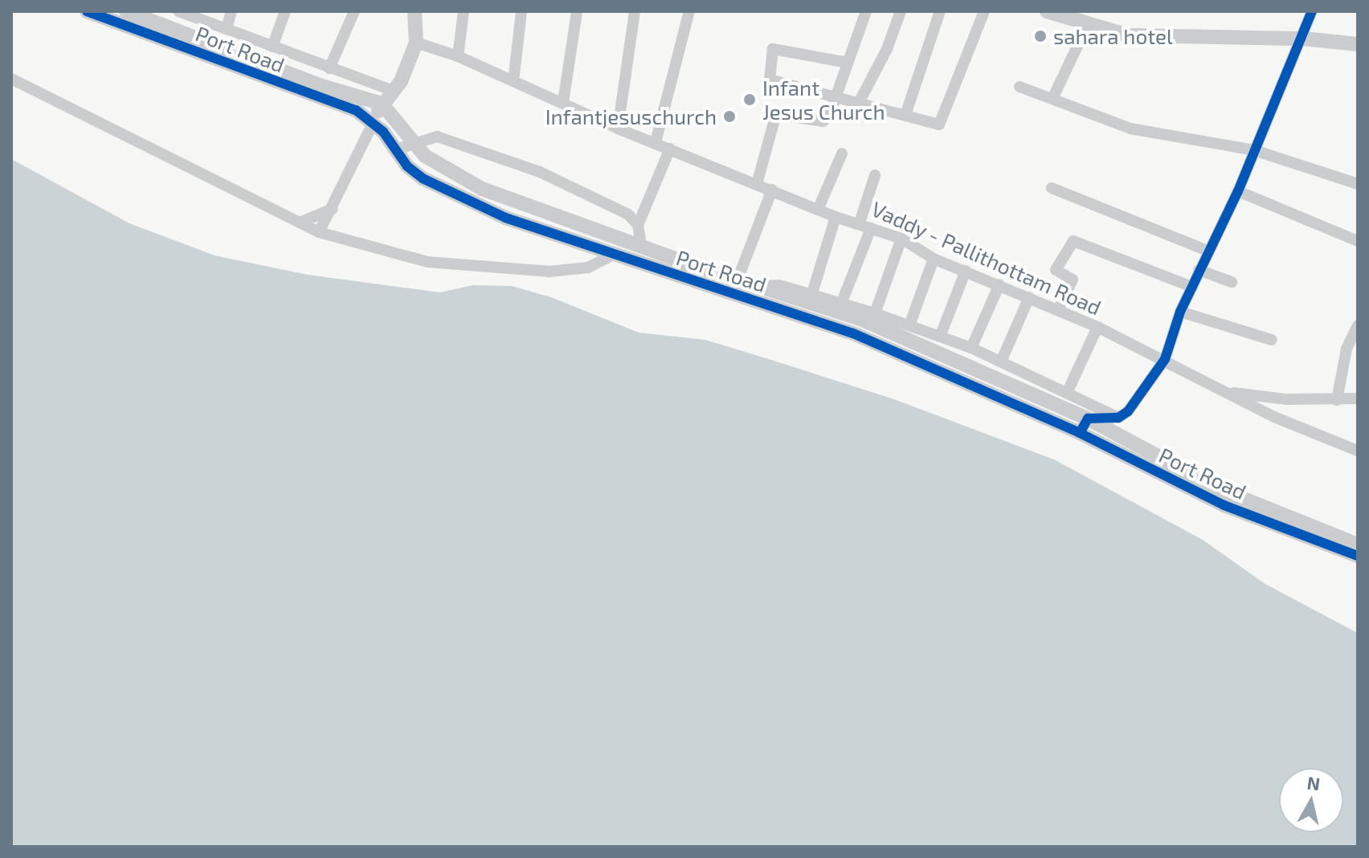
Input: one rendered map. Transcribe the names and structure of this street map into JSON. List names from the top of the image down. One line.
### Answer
{"streets":{"street":["Port Road","Vaddy - Pallithottam Road"]},"places":["sahara hotel","Infant Jesus Church","Infantjesuschurch"],"north":"top"}
